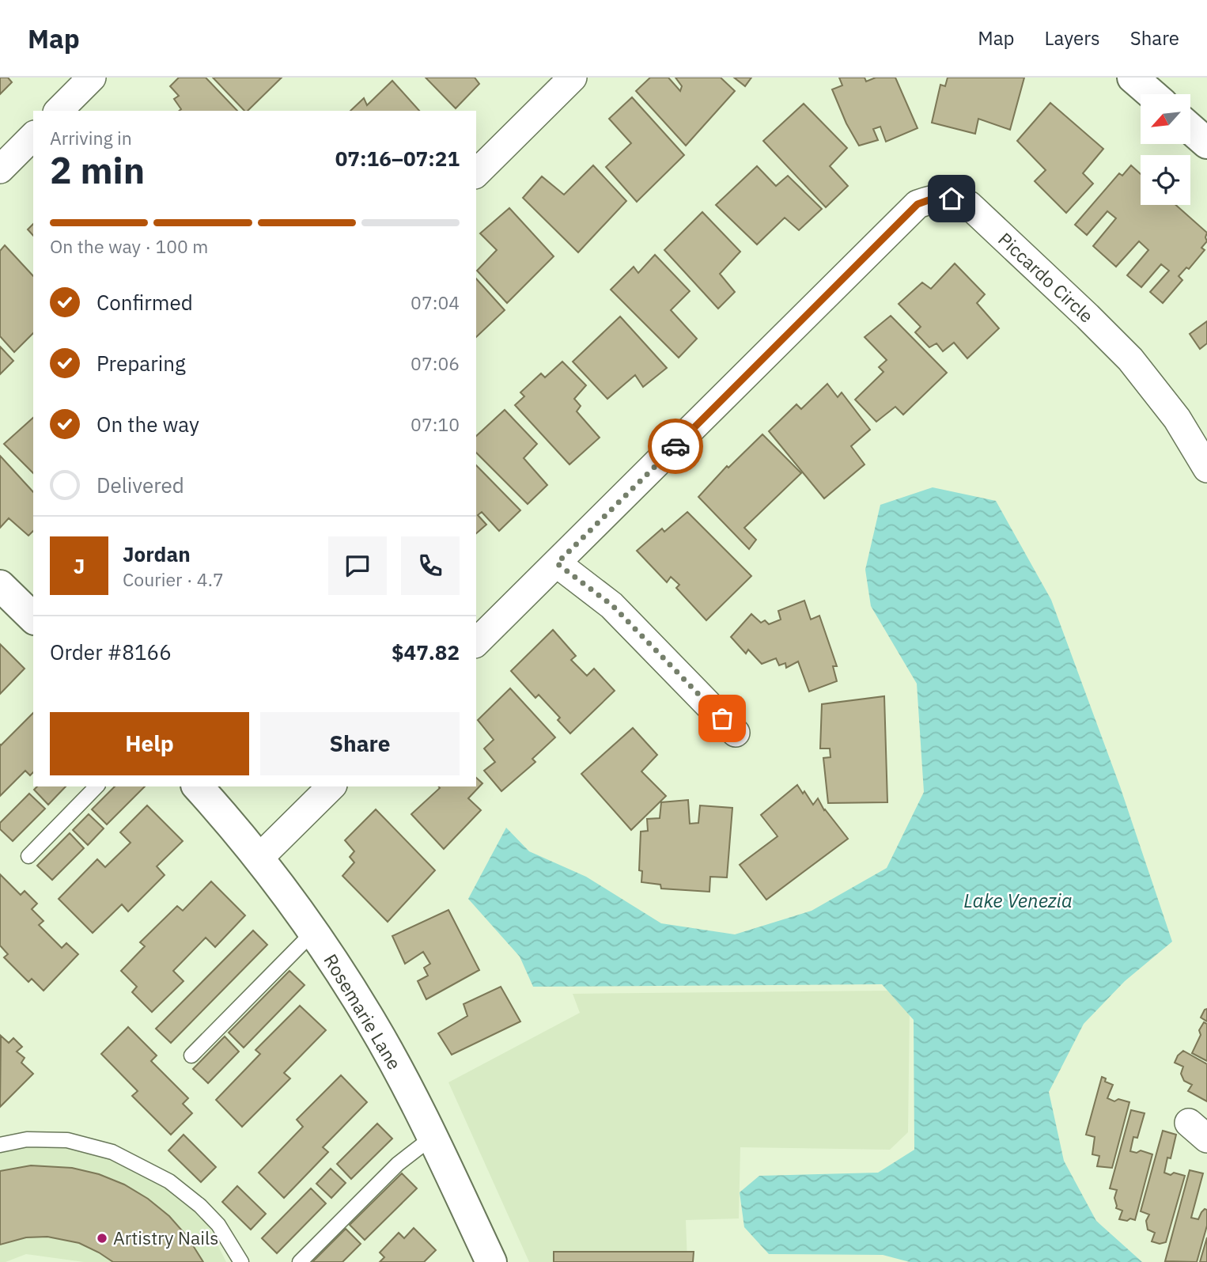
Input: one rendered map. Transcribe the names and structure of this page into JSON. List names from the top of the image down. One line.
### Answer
{"streets":{"street":["Piccardo Circle","Rosemarie Lane"]},"water":["Lake Venezia"],"places":["Artistry Nails"],"north":"bottom left","page":{"header":"Map","nav":["Map","Layers","Share"],"heading":["2 min","Arriving in","07:16–07:21"],"panel":["Jordan","Courier · 4.7","Order #8166","$47.82"],"bar":"On the way · 100 m","list":[["Confirmed","07:04"],["Preparing","07:06"],["On the way","07:10"],"Delivered"],"round":"J","buttons":["Help","Share"]}}
